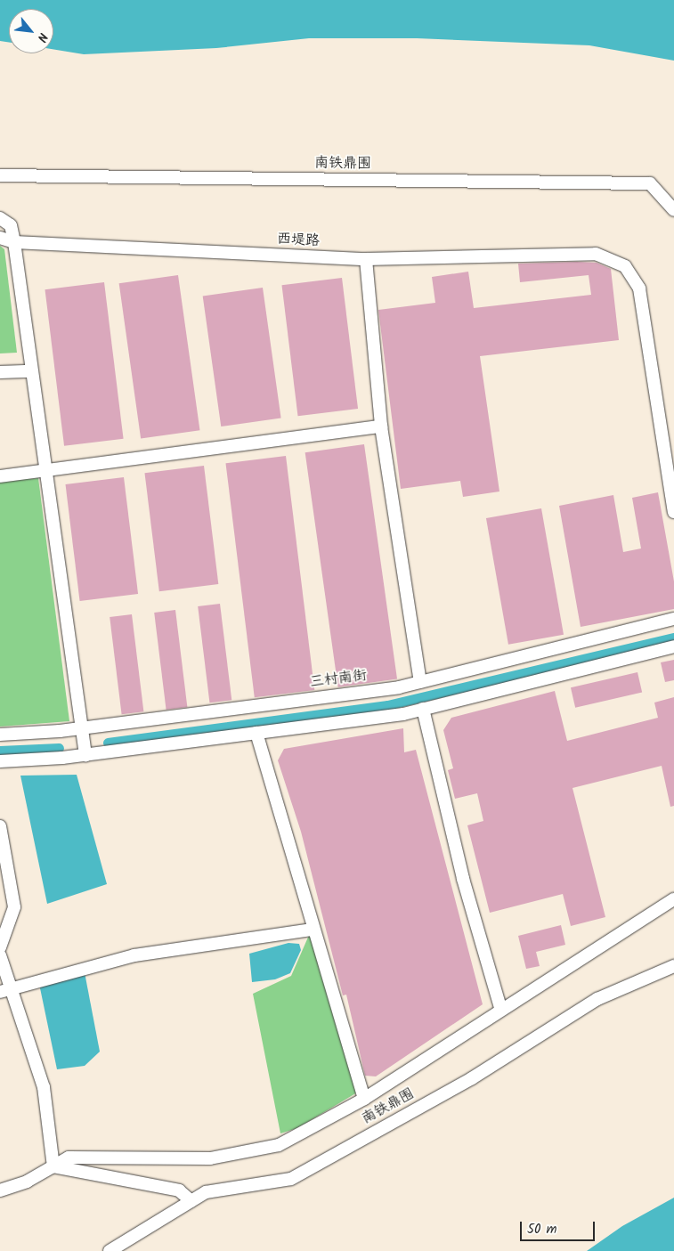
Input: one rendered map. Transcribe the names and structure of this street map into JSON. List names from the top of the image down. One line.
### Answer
{"streets":{"street":["南铁鼎围","西堤路","三村南街"]},"scale_bar":"50 m","north":"bottom right"}
